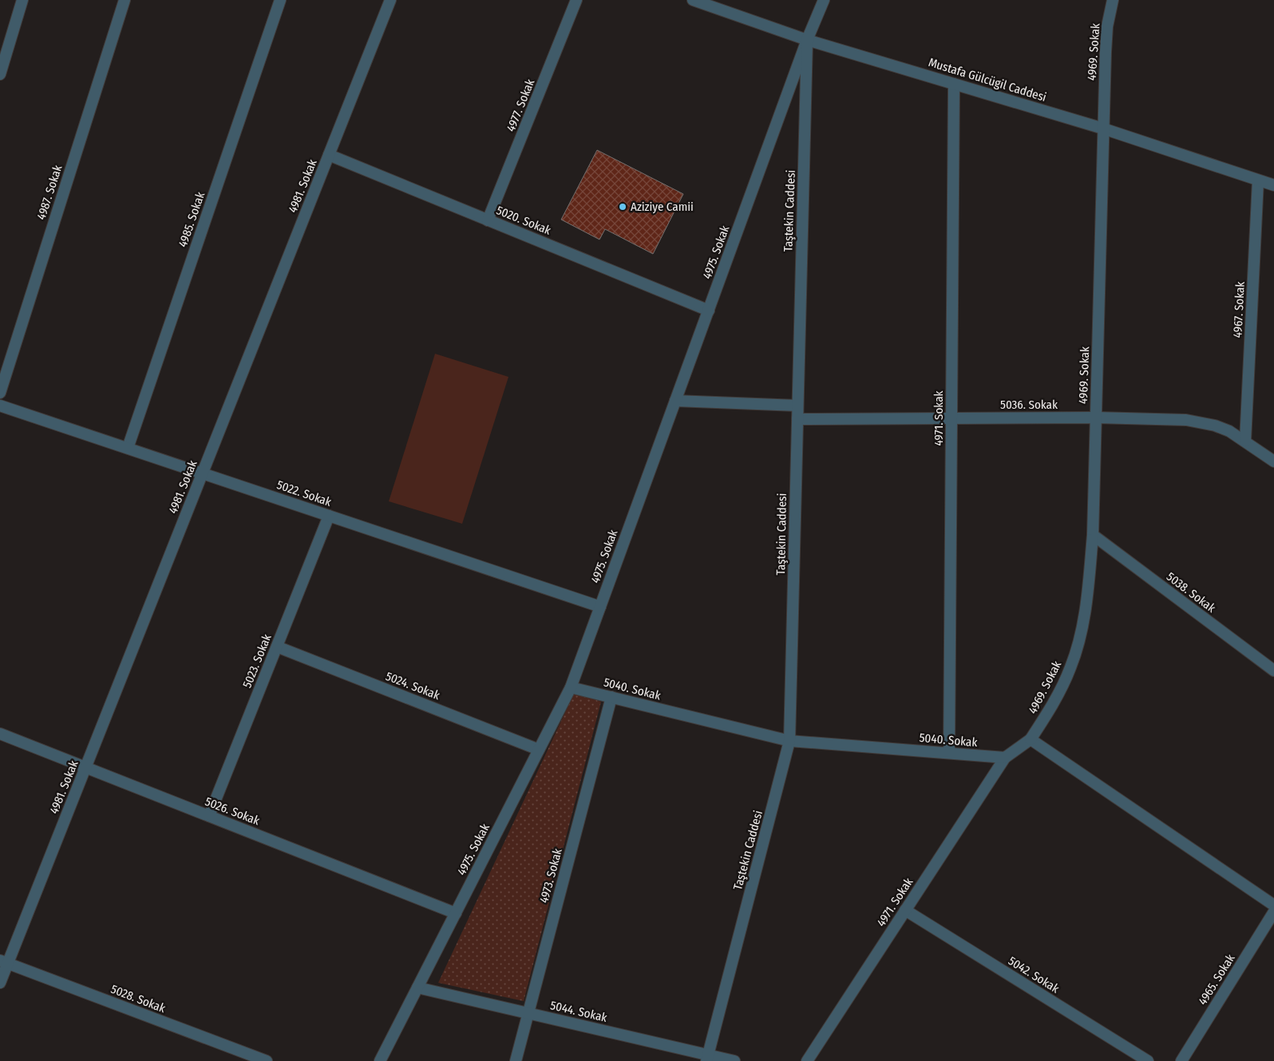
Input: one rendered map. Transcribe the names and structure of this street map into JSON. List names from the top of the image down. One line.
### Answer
{"streets":{"street":["4969. Sokak","Mustafa Gülcügil Caddesi","4977. Sokak","4981. Sokak","4987. Sokak","Taştekin Caddesi","4985. Sokak","5020. Sokak","4975. Sokak","4967. Sokak","5036. Sokak","4971. Sokak","5022. Sokak","5038. Sokak","5023. Sokak","5024. Sokak","5040. Sokak","5026. Sokak","4973. Sokak","5042. Sokak","4965. Sokak","5028. Sokak","5044. Sokak"]},"crossings":[["4969. Sokak","Mustafa Gülcügil Caddesi"],["4969. Sokak","5036. Sokak"],["4969. Sokak","5038. Sokak"],["Mustafa Gülcügil Caddesi","Taştekin Caddesi"],["Mustafa Gülcügil Caddesi","4975. Sokak"],["Mustafa Gülcügil Caddesi","4967. Sokak"],["Mustafa Gülcügil Caddesi","4971. Sokak"],["4977. Sokak","5020. Sokak"],["4981. Sokak","5020. Sokak"],["4981. Sokak","5022. Sokak"],["4981. Sokak","5026. Sokak"],["4981. Sokak","5028. Sokak"],["Taştekin Caddesi","4975. Sokak"],["Taştekin Caddesi","5036. Sokak"],["Taştekin Caddesi","5040. Sokak"],["Taştekin Caddesi","5044. Sokak"],["4985. Sokak","5022. Sokak"],["5020. Sokak","4975. Sokak"],["4975. Sokak","5022. Sokak"],["4975. Sokak","5024. Sokak"],["4975. Sokak","5040. Sokak"],["4975. Sokak","5026. Sokak"],["4975. Sokak","5044. Sokak"],["4967. Sokak","5036. Sokak"],["5036. Sokak","4971. Sokak"],["4971. Sokak","5040. Sokak"],["4971. Sokak","5042. Sokak"],["5022. Sokak","5023. Sokak"],["5023. Sokak","5024. Sokak"],["5023. Sokak","5026. Sokak"],["5040. Sokak","4973. Sokak"],["4973. Sokak","5044. Sokak"]],"places":["Aziziye Camii"]}
